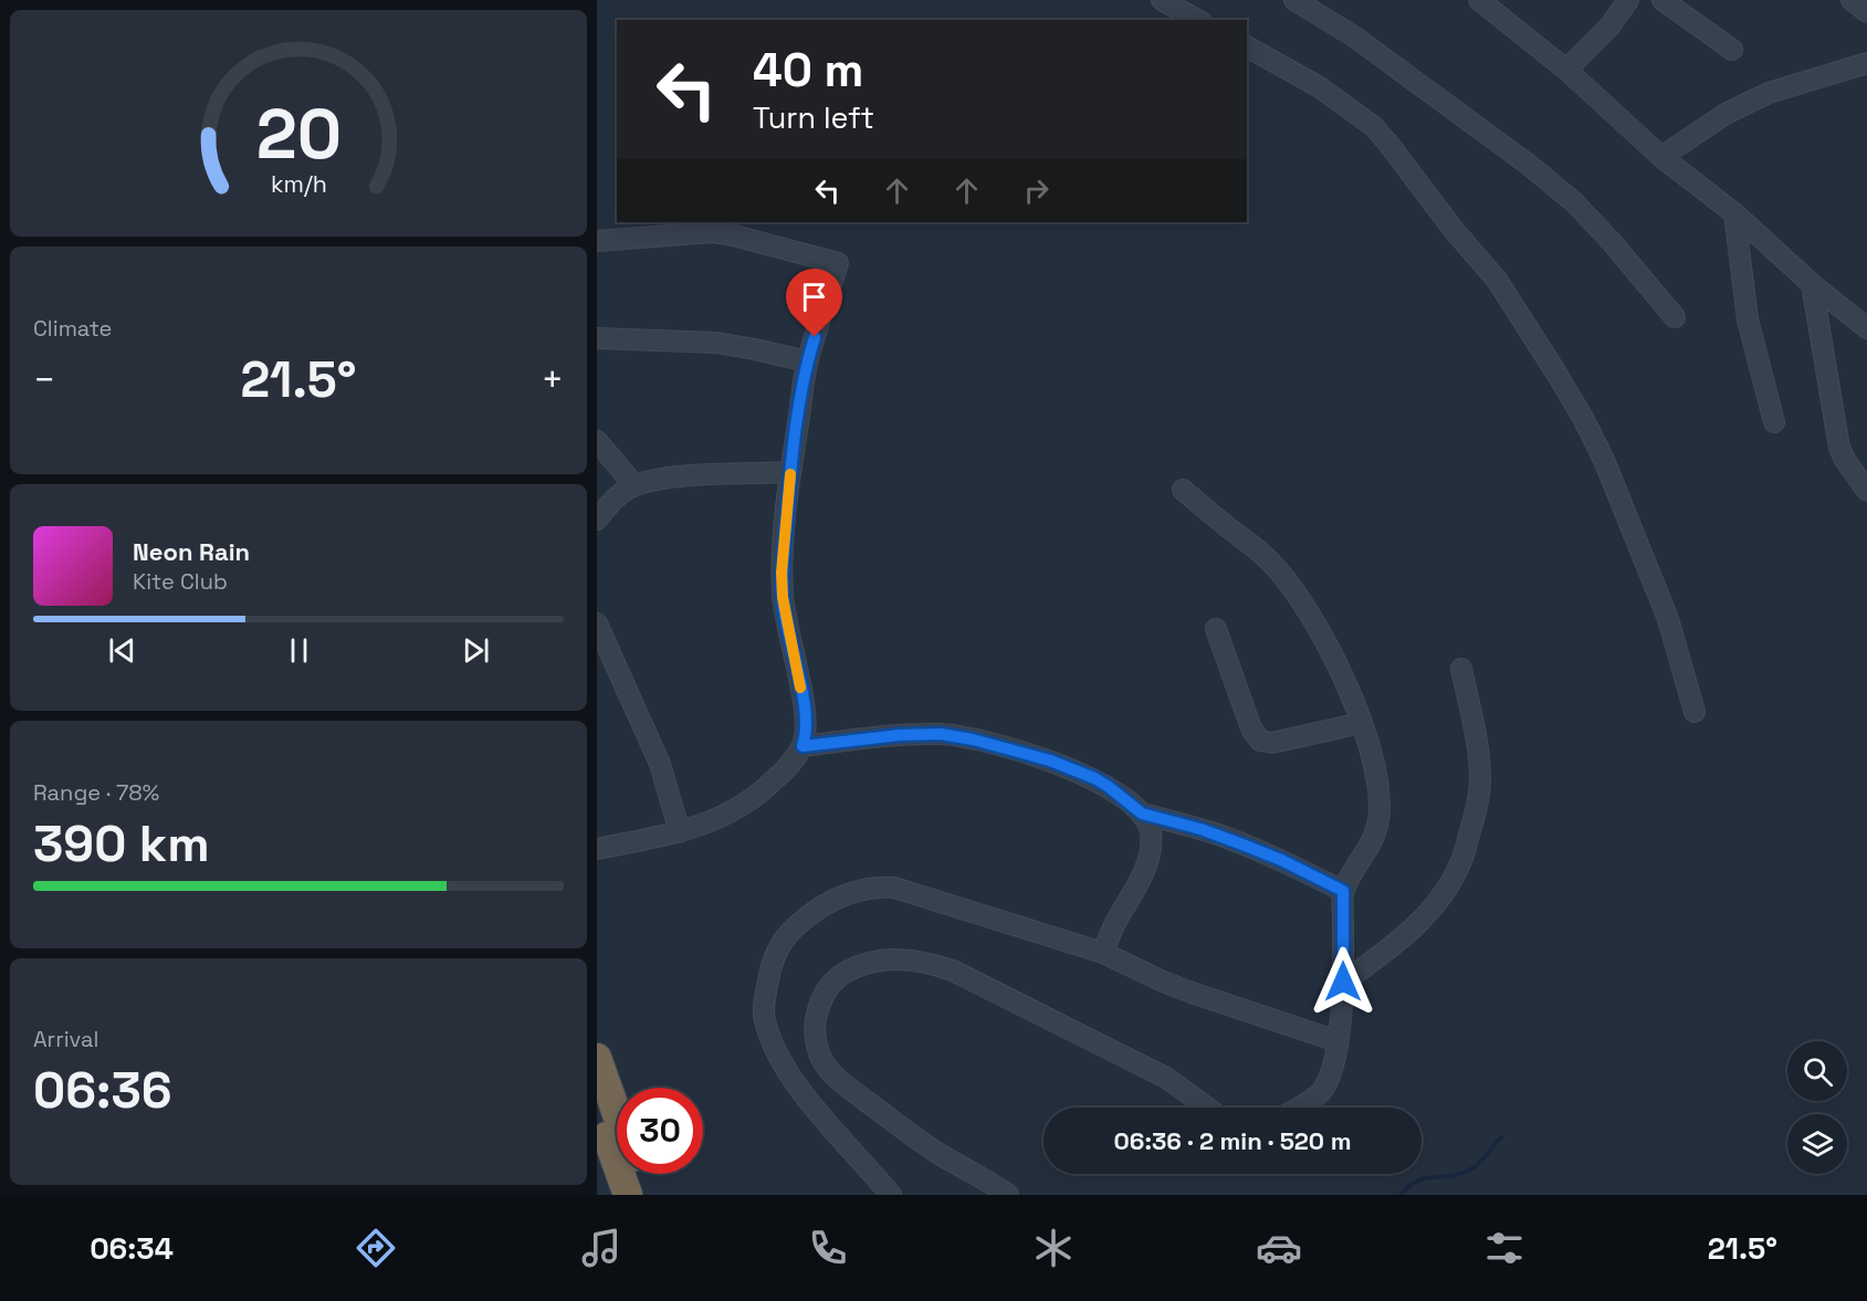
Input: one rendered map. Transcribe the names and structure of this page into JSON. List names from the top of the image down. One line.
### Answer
{"page":{"turn":["40 m","Turn left"],"tile":["Climate",["Range · 78%","390 km"],["Arrival","06:36"]],"heat":["−","21.5°","+"],"song":["Neon Rain","Kite Club"],"limit":"30","trip":"06:36 · 2 min · 520 m","tabs":["06:34","21.5°"],"gauge":["20","km/h"]}}
